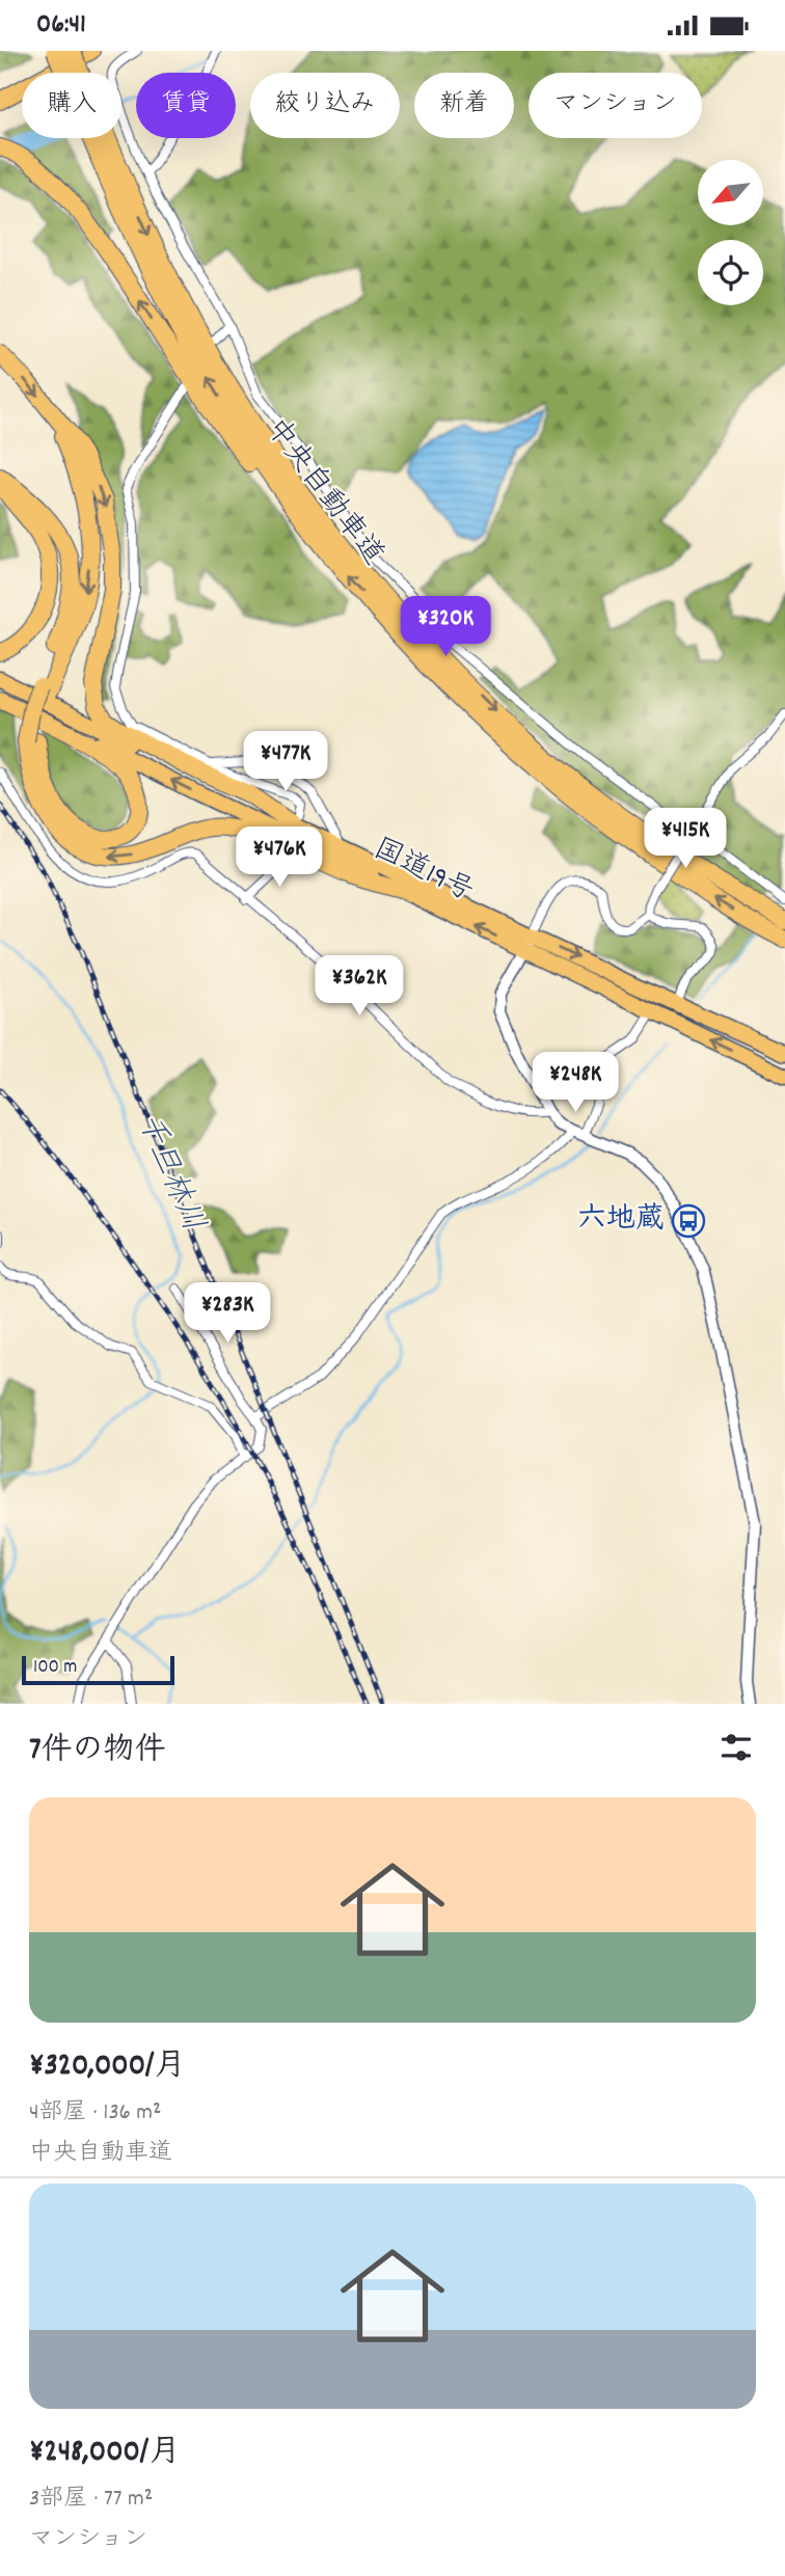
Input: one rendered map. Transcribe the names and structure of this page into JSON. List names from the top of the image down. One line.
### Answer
{"streets":{"highway":["中央自動車道","国道19号"]},"water":["千旦林川"],"places":{"bus stop":["六地蔵"]},"scale_bar":"100 m","north":"bottom left","page":{"status":"06:41","chip":["購入","賃貸","絞り込み","新着","マンション"],"price":["¥320K","¥477K","¥415K","¥476K","¥362K","¥248K","¥283K"],"scale":"100 m","heading":"7件の物件","list":[{"name":"¥320,000/月","note":"4部屋 · 136 m² · 中央自動車道"},{"name":"¥248,000/月","note":"3部屋 · 77 m² · マンション"}]}}
